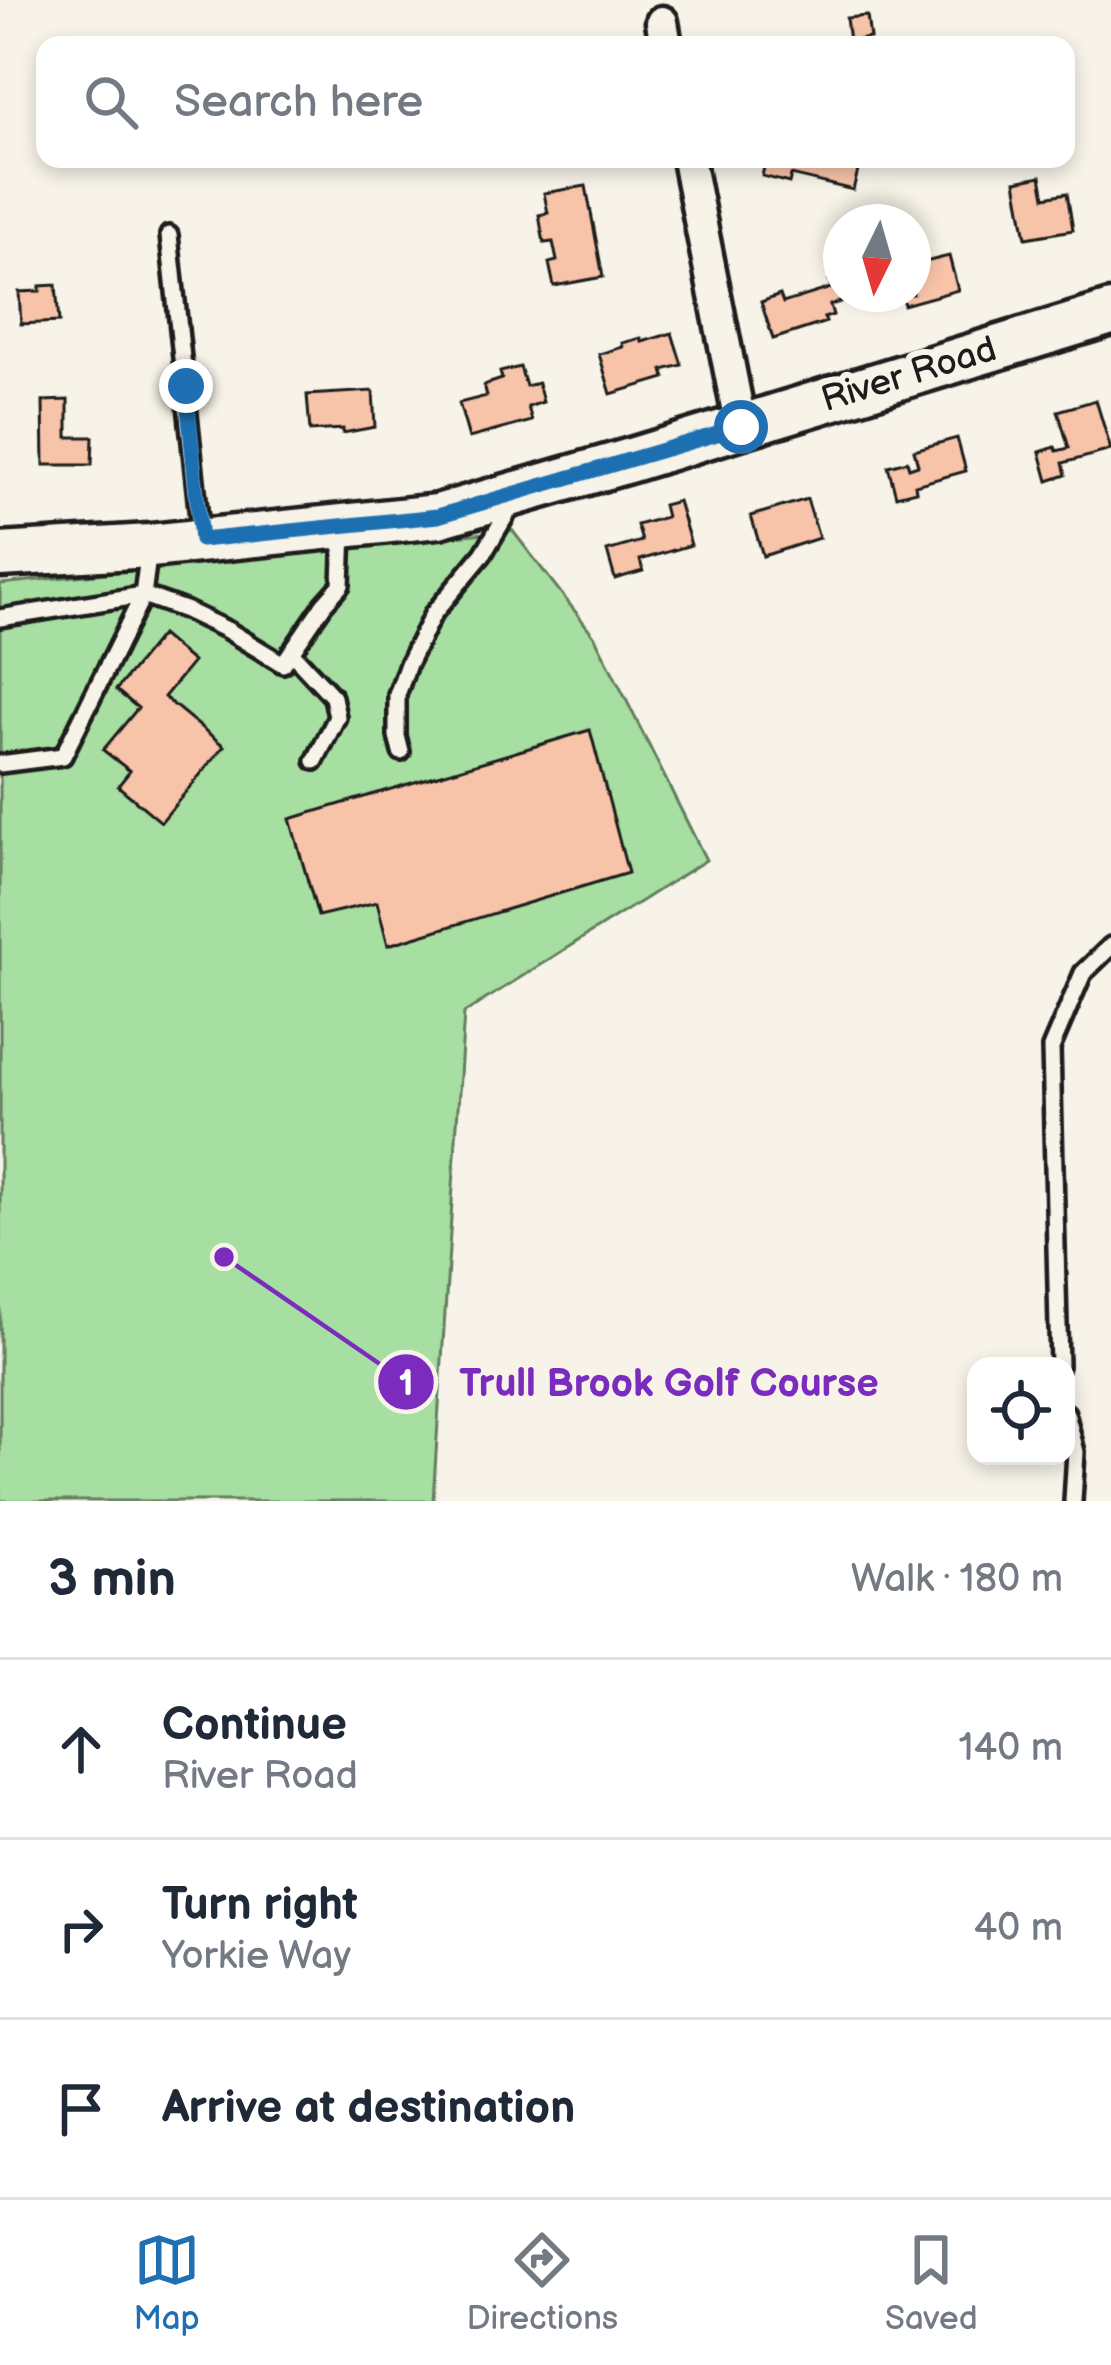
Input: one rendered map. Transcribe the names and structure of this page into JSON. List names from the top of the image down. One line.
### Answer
{"streets":{"main road":["River Road"]},"places":["Trull Brook Golf Course"],"north":"bottom","page":{"search":"Search here","heading":["3 min","Walk · 180 m"],"list":[["Continue","River Road","140 m"],["Turn right","Yorkie Way","40 m"],"Arrive at destination"],"nav":["Map","Directions","Saved"]}}
